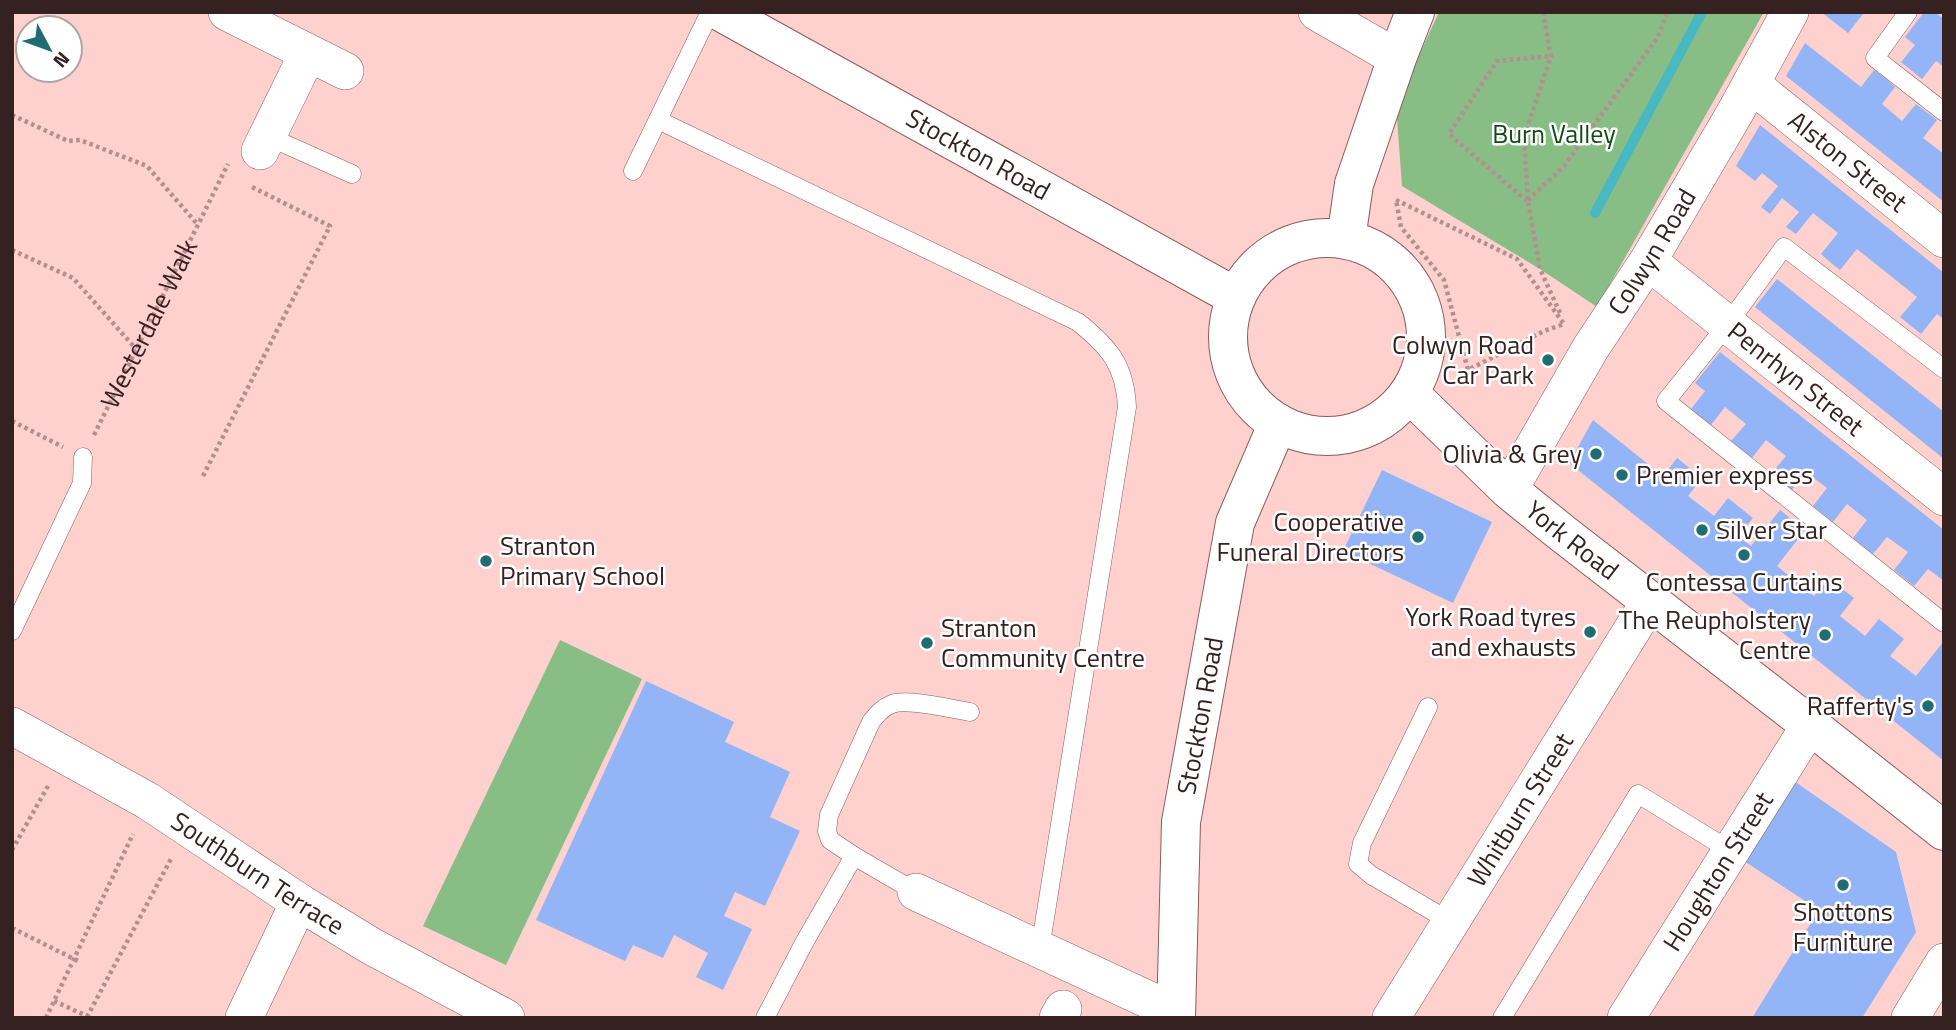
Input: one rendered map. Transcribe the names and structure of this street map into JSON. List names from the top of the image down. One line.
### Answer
{"streets":{"main road":["Stockton Road","York Road"],"street":["Alston Street","Colwyn Road","Penrhyn Street","Whitburn Street","Houghton Street","Southburn Terrace"],"path":["Westerdale Walk"]},"crossings":[["Stockton Road","York Road"],["Alston Street","Colwyn Road"],["Colwyn Road","Penrhyn Street"],["Colwyn Road","York Road"],["York Road","Whitburn Street"],["York Road","Houghton Street"]],"parks":["Burn Valley"],"places":["Colwyn Road Car Park","Olivia & Grey","Premier express","Silver Star","Cooperative Funeral Directors","Contessa Curtains","Stranton Primary School","York Road tyres and exhausts","The Reupholstery Centre","Stranton Community Centre","Rafferty's","Shottons Furniture"],"north":"bottom right"}
